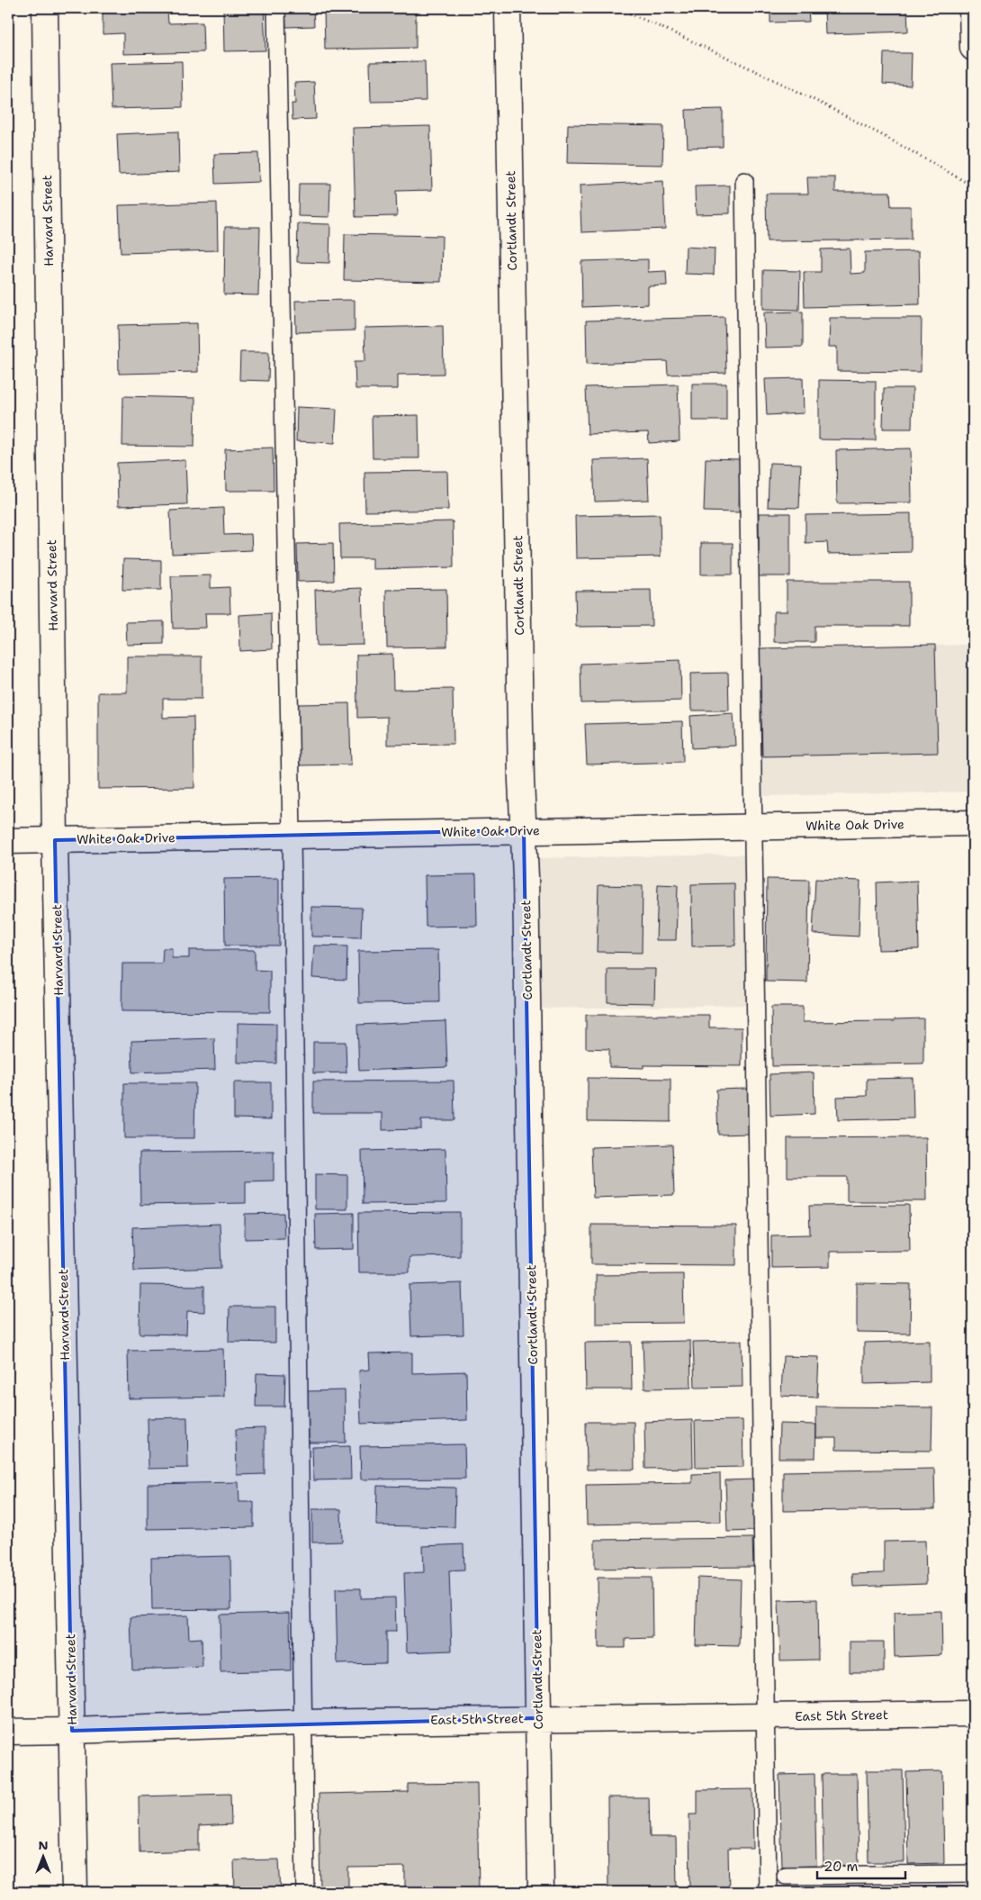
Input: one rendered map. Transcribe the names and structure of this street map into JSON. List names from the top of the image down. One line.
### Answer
{"streets":{"street":["Harvard Street","Cortlandt Street","White Oak Drive","East 5th Street"]},"crossings":[["Harvard Street","White Oak Drive"],["Harvard Street","East 5th Street"],["Cortlandt Street","White Oak Drive"],["Cortlandt Street","East 5th Street"]],"scale_bar":"20 m","north":"top"}
